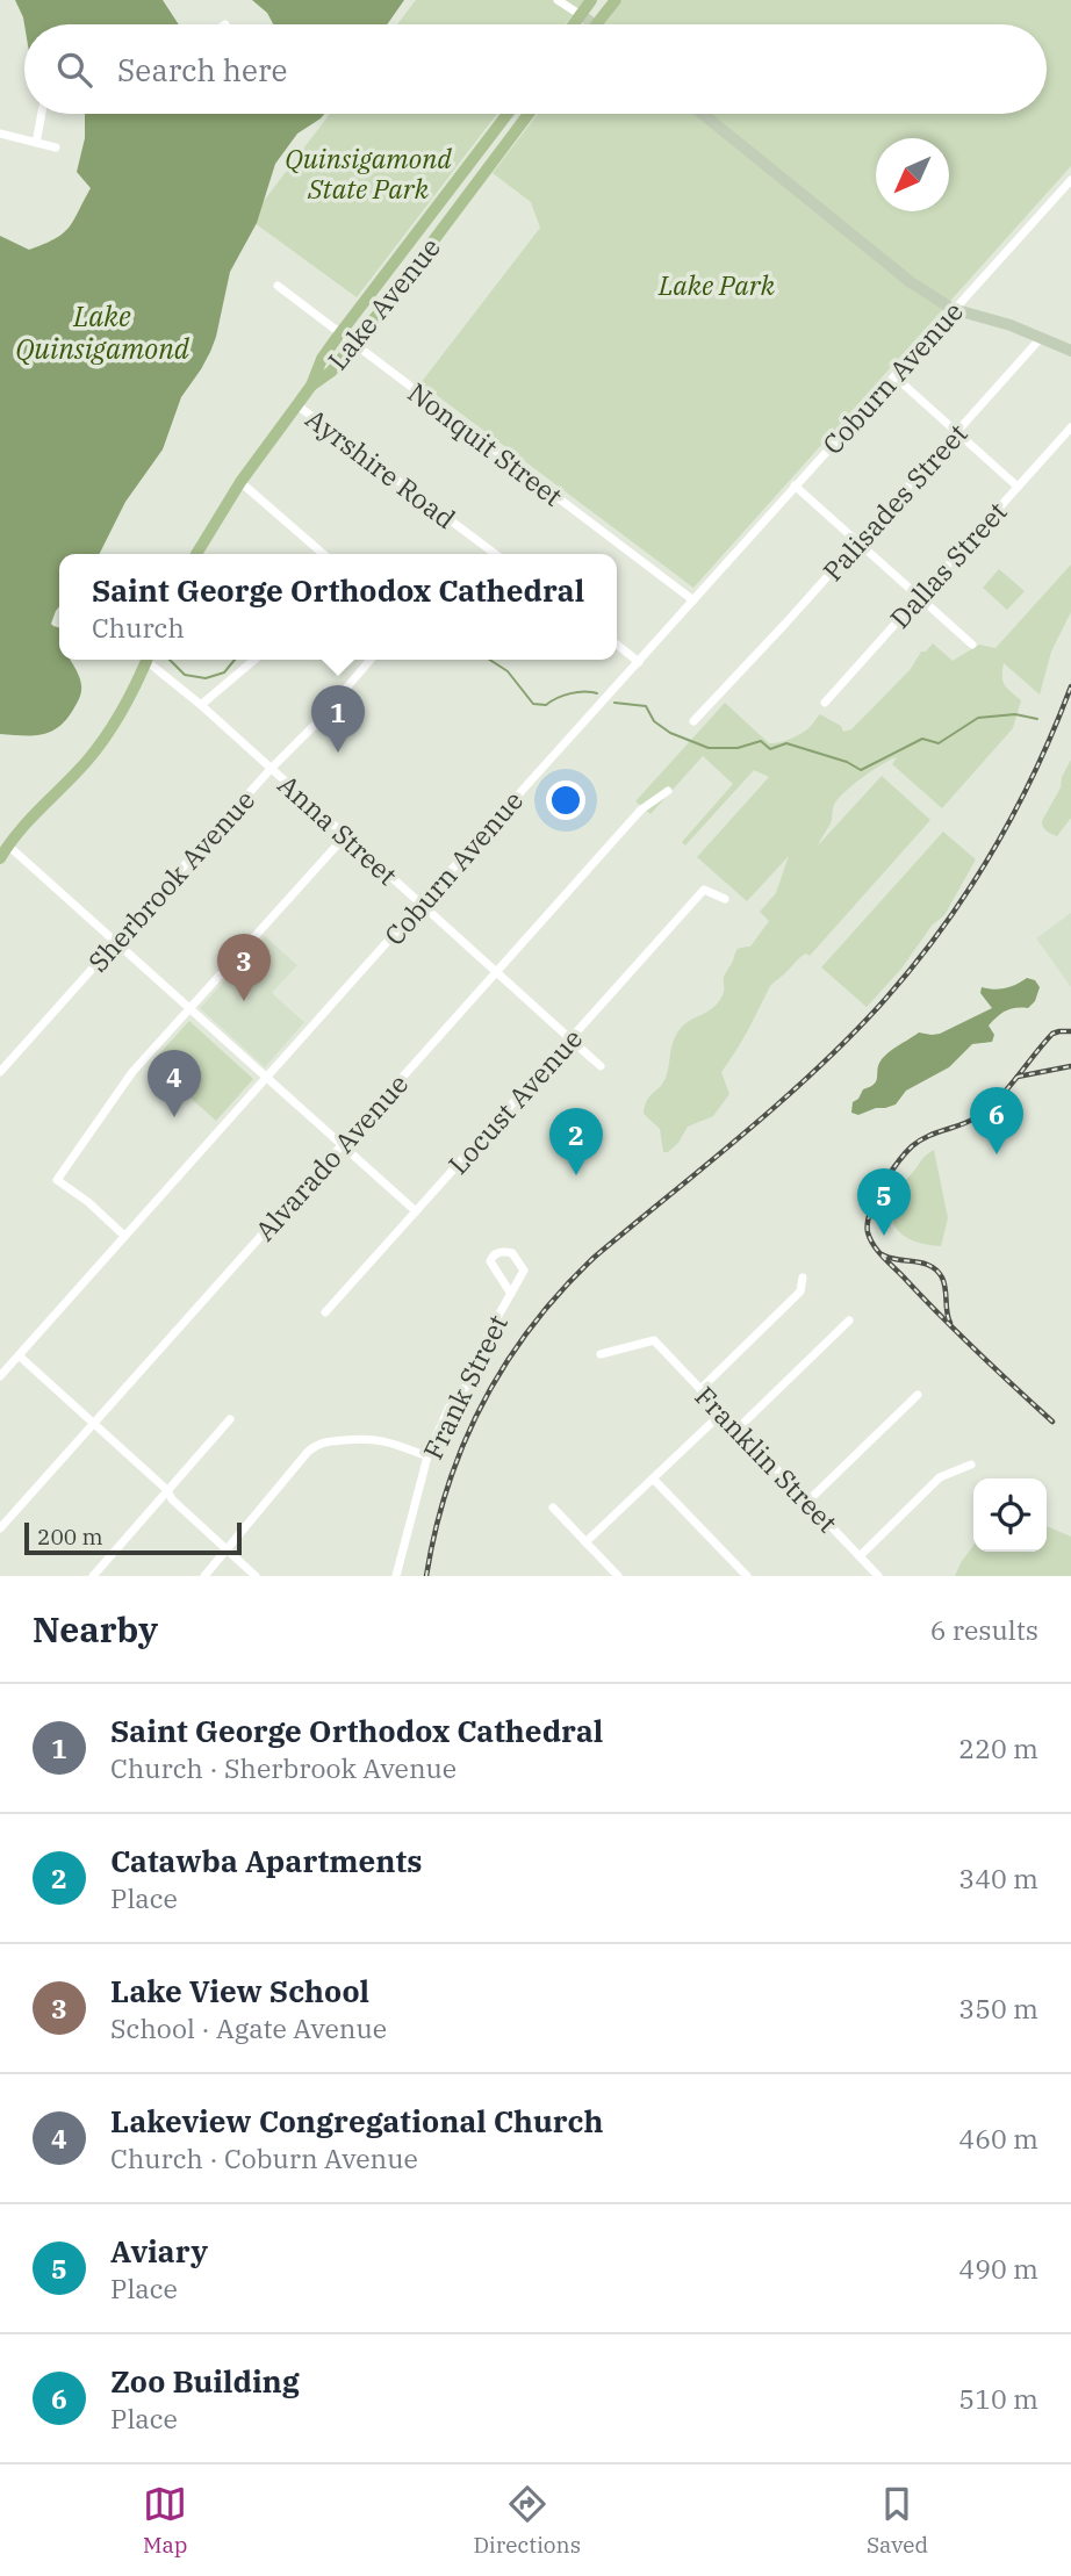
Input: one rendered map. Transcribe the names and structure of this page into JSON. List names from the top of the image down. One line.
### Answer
{"streets":{"main road":["Lake Avenue"],"street":["Coburn Avenue","Nonquit Street","Ayrshire Road","Palisades Street","Dallas Street","Anna Street","Sherbrook Avenue","Locust Avenue","Alvarado Avenue","Frank Street","Franklin Street"]},"crossings":[["Lake Avenue","Nonquit Street"],["Lake Avenue","Ayrshire Road"],["Coburn Avenue","Nonquit Street"],["Coburn Avenue","Anna Street"],["Anna Street","Sherbrook Avenue"],["Anna Street","Locust Avenue"],["Anna Street","Alvarado Avenue"]],"water":["Lake Quinsigamond"],"parks":["Quinsigamond State Park","Lake Park"],"scale_bar":"200 m","north":"bottom left","page":{"search":"Search here","popup":["Saint George Orthodox Cathedral","Church"],"pins":["1","3","4","6","2","5"],"scale":"200 m","heading":["Nearby","6 results"],"list":[{"mark":"1","name":"Saint George Orthodox Cathedral","note":"Church · Sherbrook Avenue","value":"220 m"},{"mark":"2","name":"Catawba Apartments","note":"Place","value":"340 m"},{"mark":"3","name":"Lake View School","note":"School · Agate Avenue","value":"350 m"},{"mark":"4","name":"Lakeview Congregational Church","note":"Church · Coburn Avenue","value":"460 m"},{"mark":"5","name":"Aviary","note":"Place","value":"490 m"},{"mark":"6","name":"Zoo Building","note":"Place","value":"510 m"}],"nav":["Map","Directions","Saved"]}}
